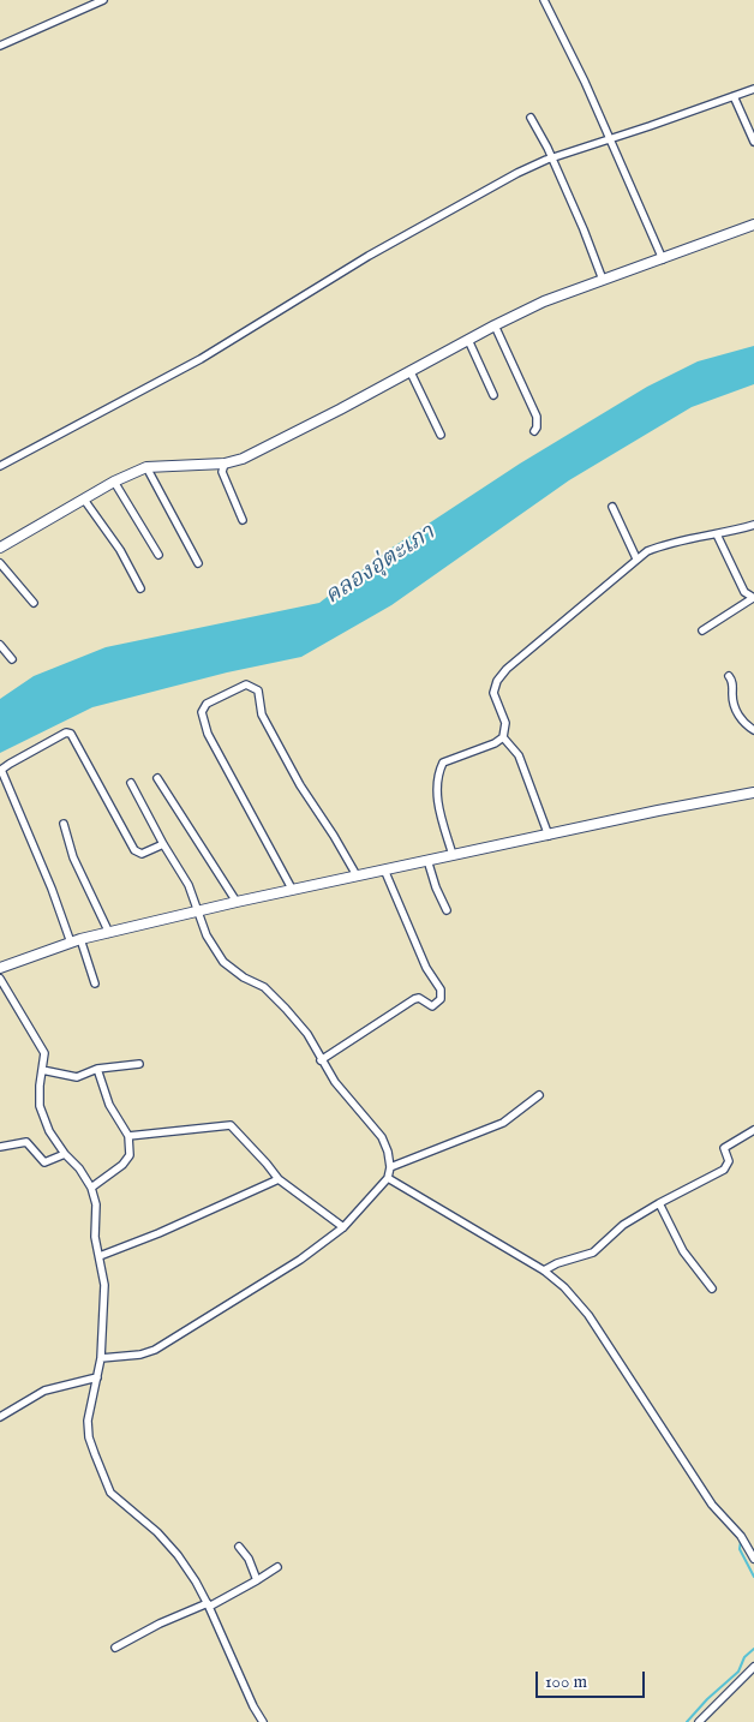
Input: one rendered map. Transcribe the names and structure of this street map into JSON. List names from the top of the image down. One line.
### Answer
{"water":["คลองอุ่ตะเภา"],"scale_bar":"100 m"}
